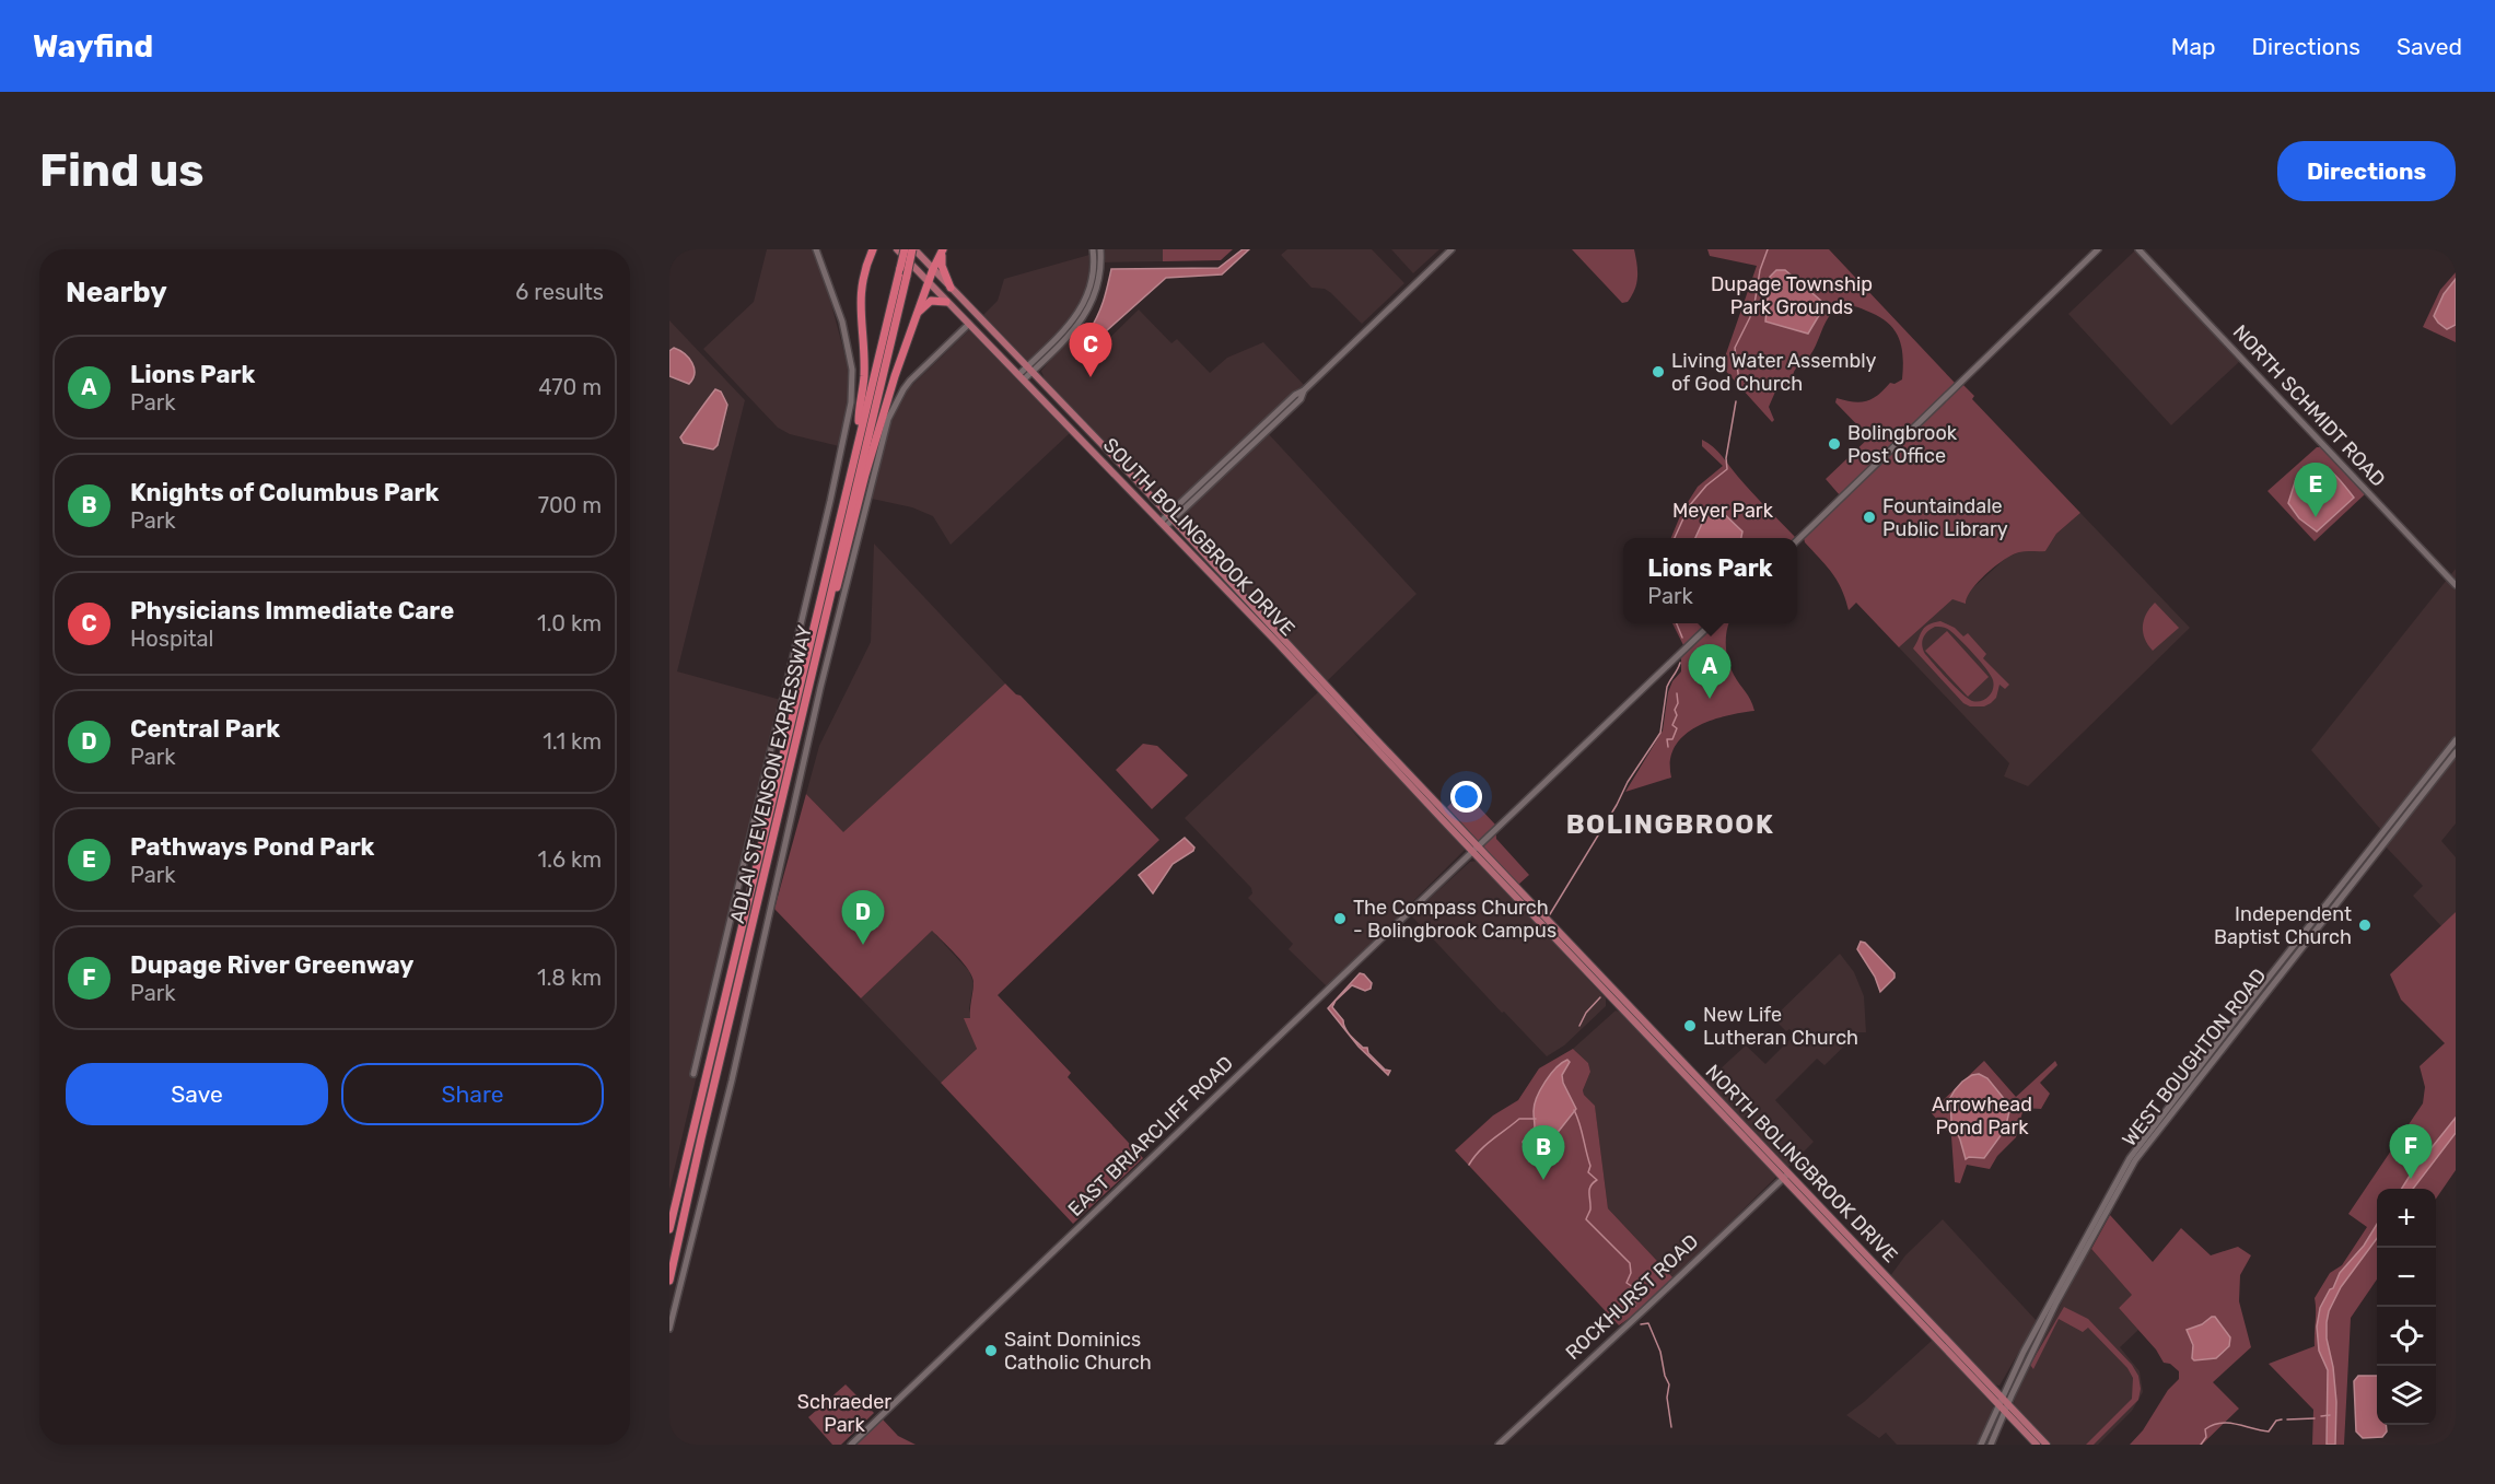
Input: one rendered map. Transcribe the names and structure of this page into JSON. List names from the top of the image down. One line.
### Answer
{"streets":{"highway":["ADLAI STEVENSON EXPRESSWAY"],"main road":["SOUTH BOLINGBROOK DRIVE","NORTH BOLINGBROOK DRIVE"],"street":["NORTH SCHMIDT ROAD","WEST BOUGHTON ROAD","EAST BRIARCLIFF ROAD","ROCKHURST ROAD"]},"crossings":[["SOUTH BOLINGBROOK DRIVE","ADLAI STEVENSON EXPRESSWAY"],["SOUTH BOLINGBROOK DRIVE","EAST BRIARCLIFF ROAD"],["SOUTH BOLINGBROOK DRIVE","NORTH BOLINGBROOK DRIVE"],["WEST BOUGHTON ROAD","NORTH BOLINGBROOK DRIVE"],["EAST BRIARCLIFF ROAD","NORTH BOLINGBROOK DRIVE"],["NORTH BOLINGBROOK DRIVE","ROCKHURST ROAD"]],"districts":["BOLINGBROOK"],"parks":["Dupage Township Park Grounds","Meyer Park","Arrowhead Pond Park","Schraeder Park"],"places":["Living Water Assembly of God Church","Bolingbrook Post Office","Fountaindale Public Library","The Compass Church - Bolingbrook Campus","Independent Baptist Church","New Life Lutheran Church","Saint Dominics Catholic Church"],"page":{"header":"Wayfind","nav":["Map","Directions","Saved"],"buttons":["Directions",["Save","Share"]],"title":"Find us","heading":["Nearby","6 results"],"pins":["C","E","A","D","F","B"],"list":[{"mark":"A","name":"Lions Park","note":"Park","value":"470 m"},{"mark":"B","name":"Knights of Columbus Park","note":"Park","value":"700 m"},{"mark":"C","name":"Physicians Immediate Care","note":"Hospital","value":"1.0 km"},{"mark":"D","name":"Central Park","note":"Park","value":"1.1 km"},{"mark":"E","name":"Pathways Pond Park","note":"Park","value":"1.6 km"},{"mark":"F","name":"Dupage River Greenway","note":"Park","value":"1.8 km"}],"popup":["Lions Park","Park"],"map_buttons":["+","−"]}}
